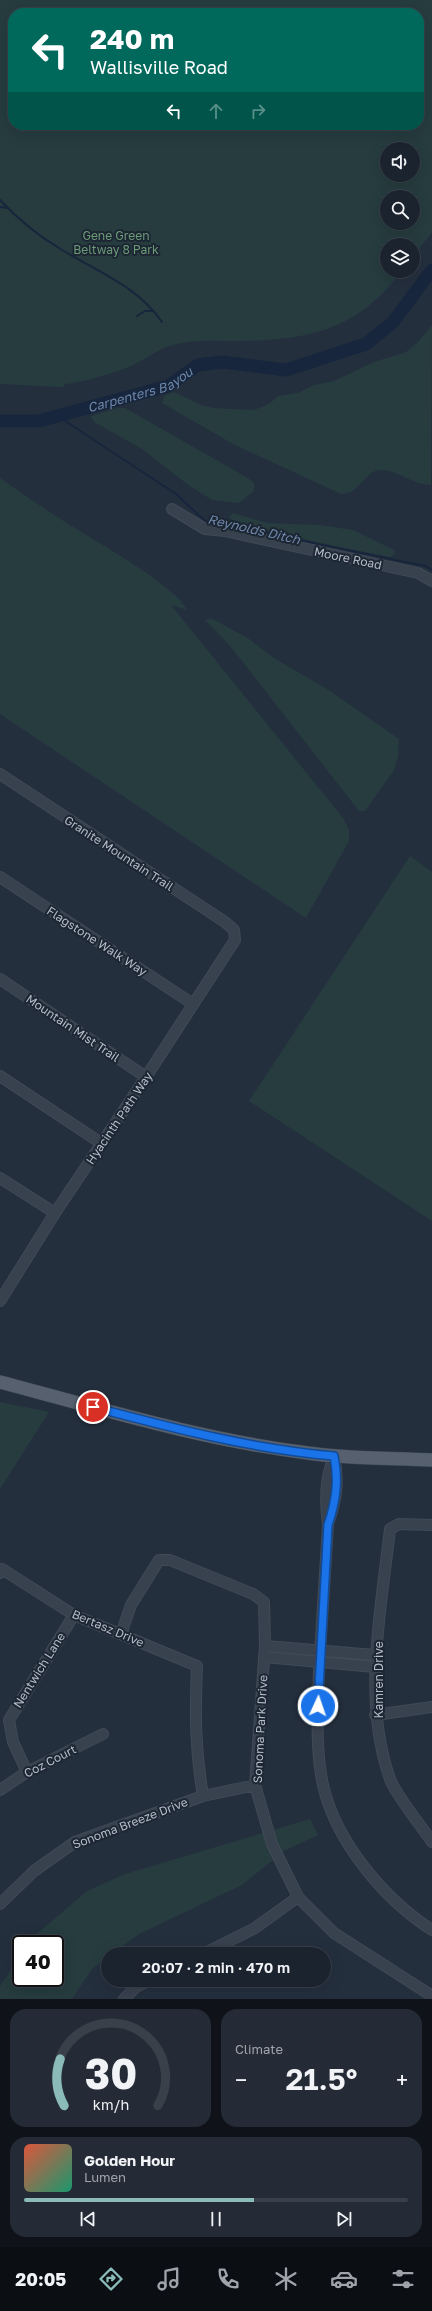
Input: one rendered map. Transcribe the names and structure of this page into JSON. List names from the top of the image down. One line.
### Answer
{"streets":{"street":["Moore Road","Granite Mountain Trail","Flagstone Walk Way","Mountain Mist Trail","Hyacinth Path Way","Bertasz Drive","Nentwich Lane","Kamren Drive","Sonoma Park Drive","Coz Court","Sonoma Breeze Drive"]},"crossings":[["Granite Mountain Trail","Hyacinth Path Way"],["Flagstone Walk Way","Hyacinth Path Way"],["Mountain Mist Trail","Hyacinth Path Way"],["Bertasz Drive","Nentwich Lane"],["Bertasz Drive","Sonoma Park Drive"],["Bertasz Drive","Sonoma Breeze Drive"],["Nentwich Lane","Coz Court"],["Sonoma Park Drive","Sonoma Breeze Drive"]],"water":["Carpenters Bayou","Reynolds Ditch"],"parks":["Gene Green Beltway 8 Park"],"page":{"turn":["240 m","Wallisville Road"],"limit":"40","trip":"20:07 · 2 min · 470 m","tile":"Climate","heat":["−","21.5°","+"],"song":["Golden Hour","Lumen"],"tabs":"20:05","gauge":["30","km/h"]}}
